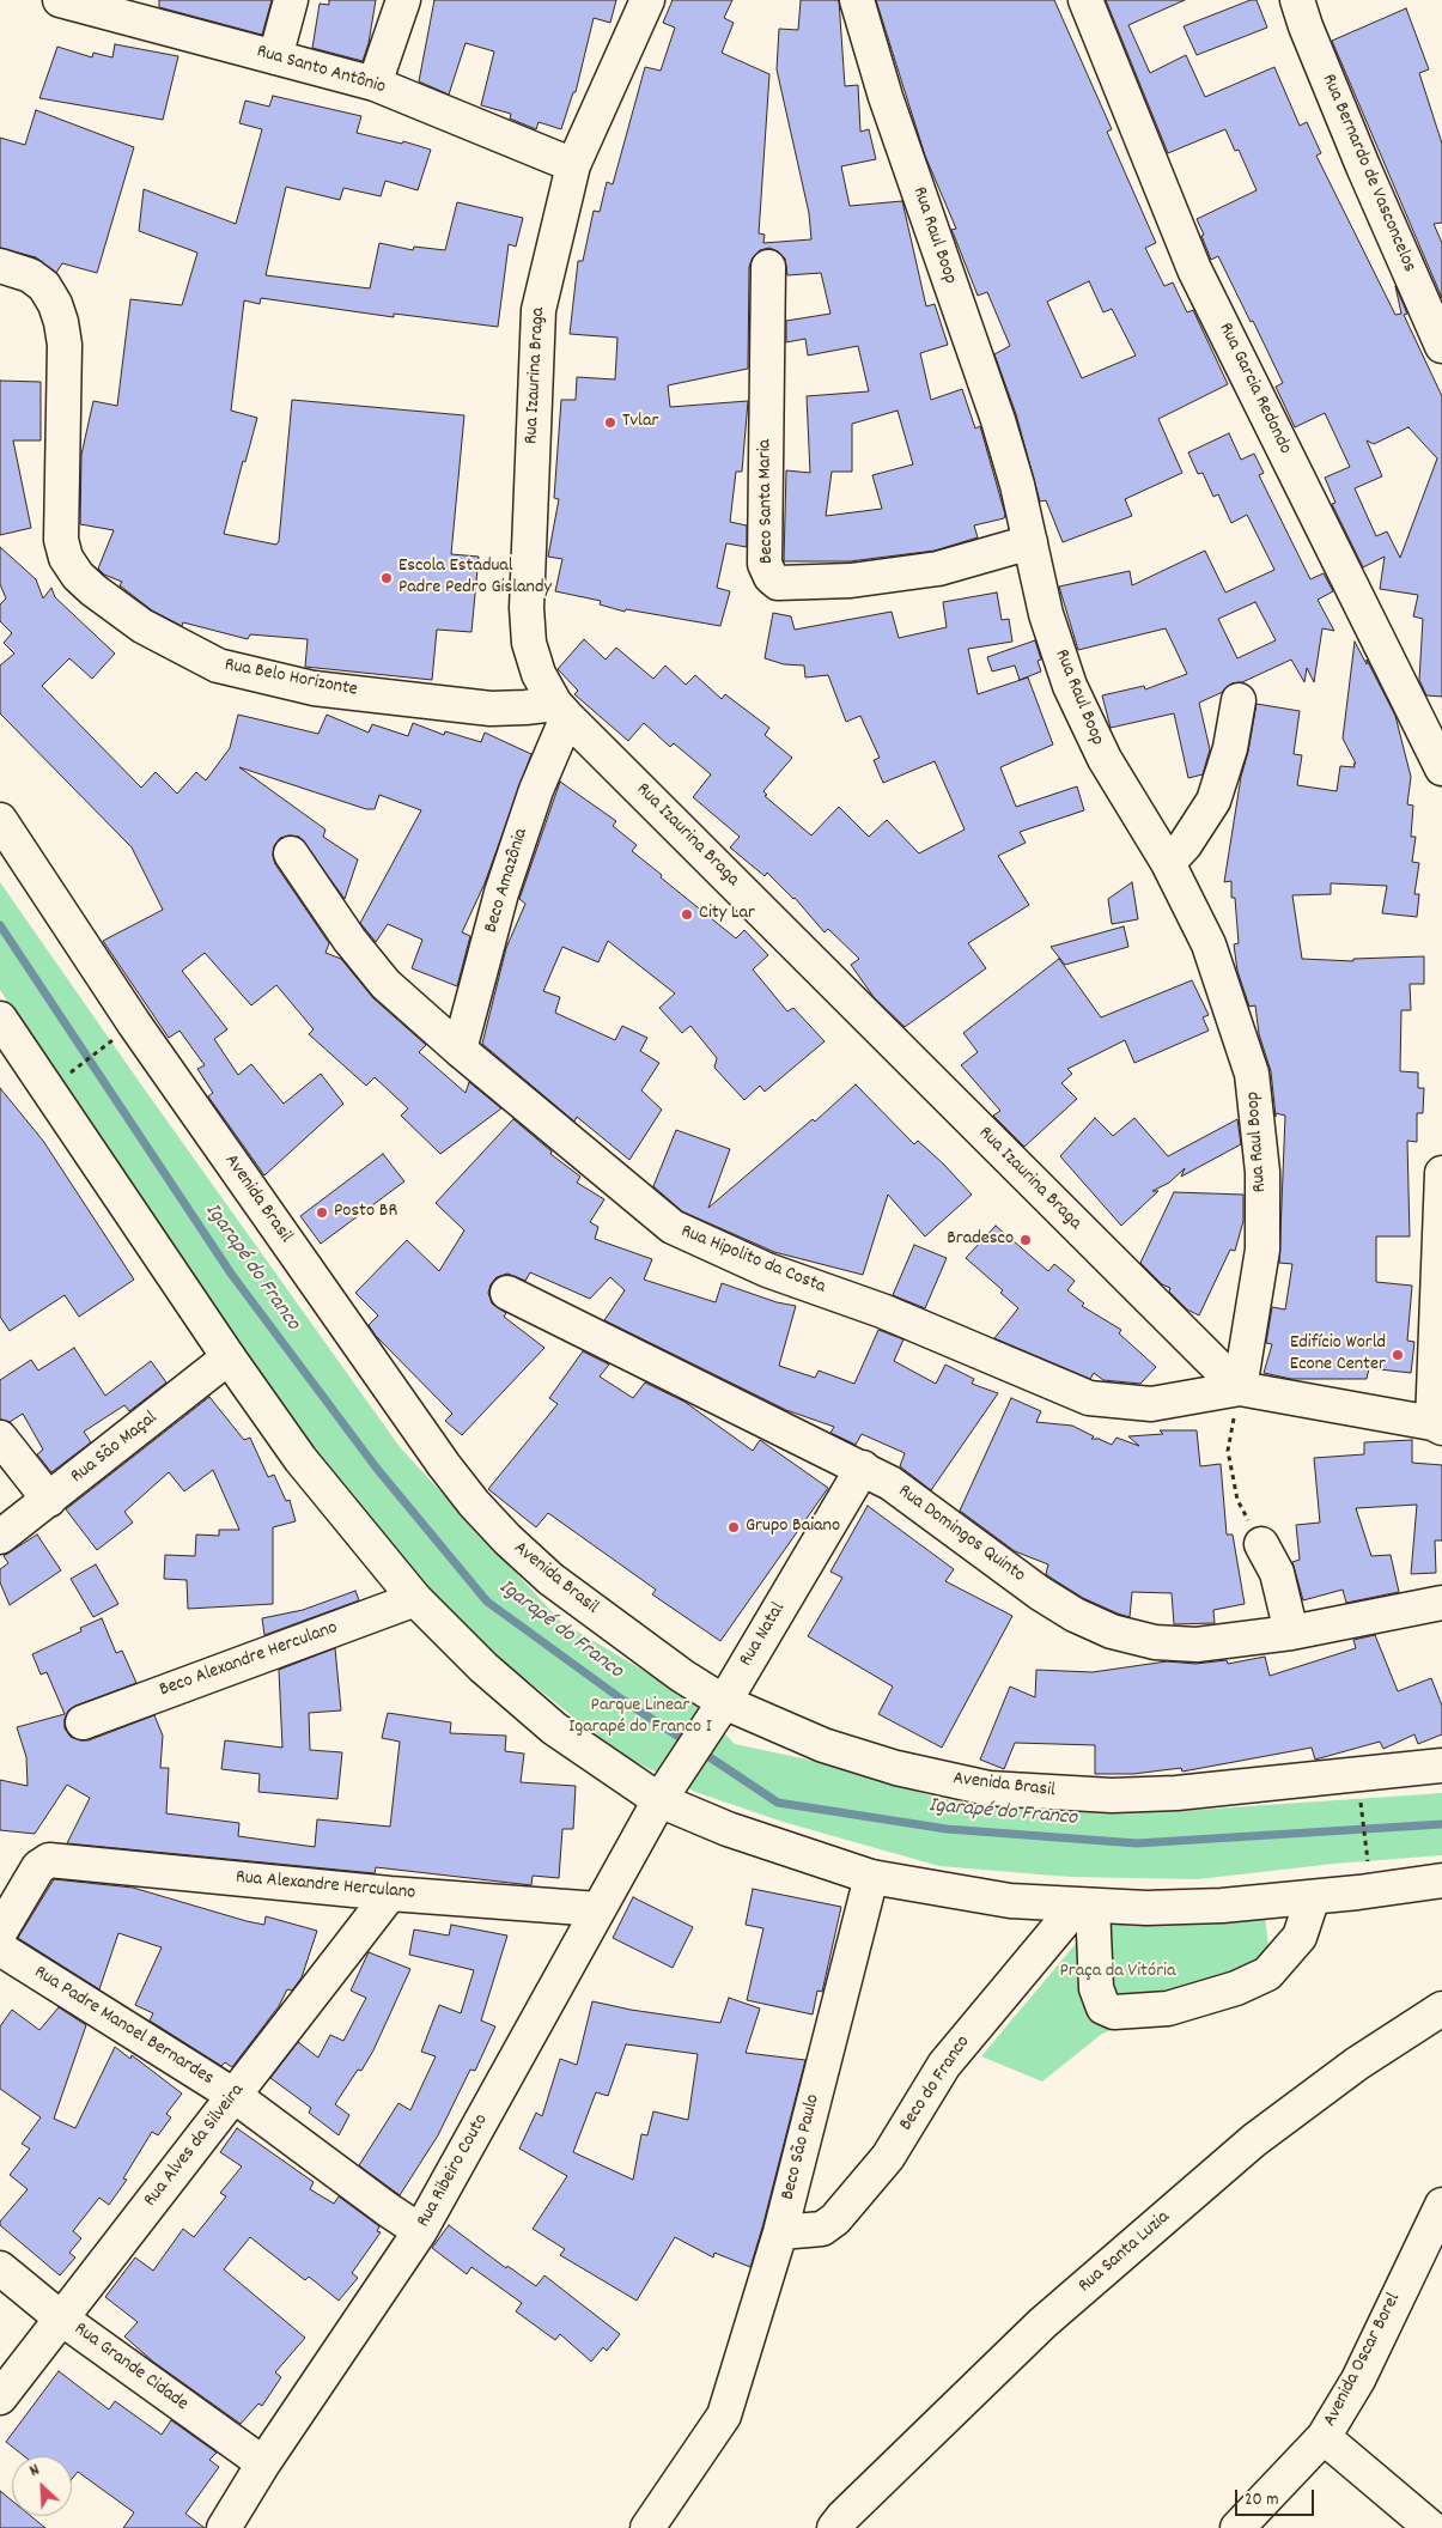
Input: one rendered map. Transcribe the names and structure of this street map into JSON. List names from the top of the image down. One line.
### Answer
{"streets":{"main road":["Rua Santo Antônio","Rua Bernardo de Vasconcelos","Rua Raul Boop","Rua Izaurina Braga","Rua Garcia Redondo","Beco Santa Maria","Rua Belo Horizonte","Beco Amazônia","Avenida Brasil","Rua Hipolito da Costa","Rua São Maçal","Rua Domingos Quinto","Rua Natal","Beco Alexandre Herculano","Rua Alexandre Herculano","Rua Padre Manoel Bernardes","Beco do Franco","Rua Alves da Silveira","Beco São Paulo","Rua Ribeiro Couto","Rua Santa Luzia","Avenida Oscar Borel","Rua Grande Cidade"]},"crossings":[["Rua Santo Antônio","Rua Izaurina Braga"],["Rua Raul Boop","Rua Izaurina Braga"],["Rua Raul Boop","Beco Santa Maria"],["Rua Raul Boop","Rua Hipolito da Costa"],["Rua Izaurina Braga","Rua Belo Horizonte"],["Rua Izaurina Braga","Beco Amazônia"],["Rua Izaurina Braga","Rua Hipolito da Costa"],["Rua Belo Horizonte","Beco Amazônia"],["Beco Amazônia","Rua Hipolito da Costa"],["Avenida Brasil","Rua Natal"],["Rua Domingos Quinto","Rua Natal"],["Rua Natal","Rua Ribeiro Couto"],["Rua Alexandre Herculano","Rua Alves da Silveira"],["Rua Alexandre Herculano","Rua Ribeiro Couto"],["Rua Padre Manoel Bernardes","Rua Alves da Silveira"],["Rua Padre Manoel Bernardes","Rua Ribeiro Couto"],["Beco do Franco","Beco São Paulo"],["Rua Alves da Silveira","Rua Grande Cidade"],["Rua Ribeiro Couto","Rua Grande Cidade"]],"water":["Igarapé do Franco"],"parks":["Parque Linear Igarapé do Franco I","Praça da Vitória"],"places":["Tvlar","Escola Estadual Padre Pedro Gislandy","City Lar","Posto BR","Bradesco","Edifício World Econe Center","Grupo Baiano"],"scale_bar":"20 m","north":"top left"}
